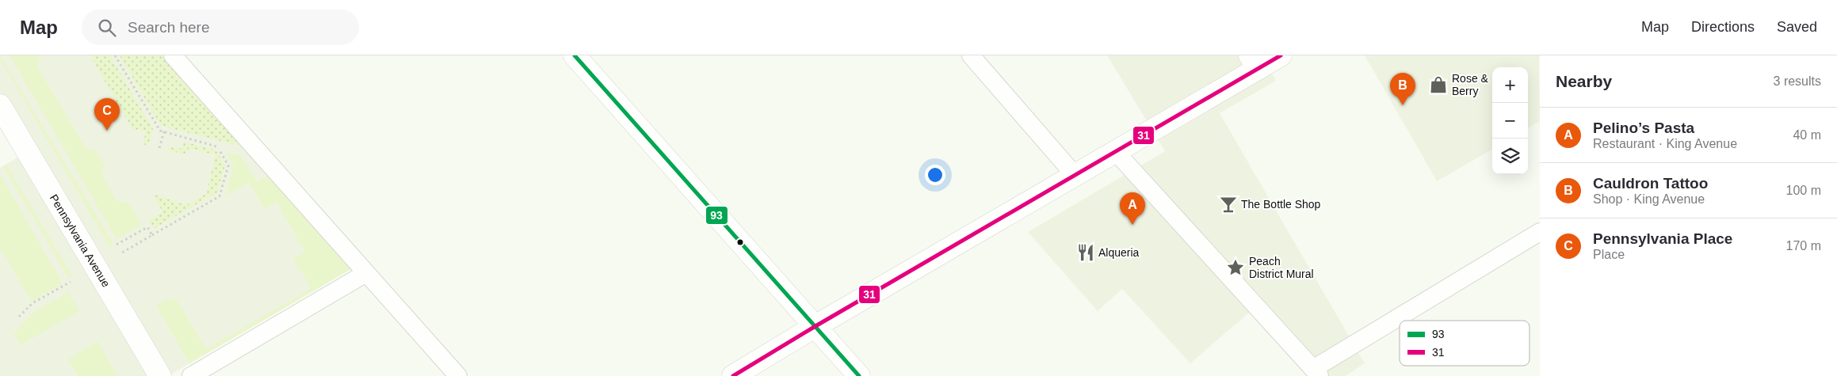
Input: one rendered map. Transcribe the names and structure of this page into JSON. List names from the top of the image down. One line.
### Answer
{"streets":{"street":["Pennsylvania Avenue"]},"places":{"shop":["Rose & Berry"],"bar":["The Bottle Shop"],"restaurant":["Alqueria"],"place":["Peach District Mural"]},"lines":["transit line 93","transit line 31"],"legend":["93","31"],"page":{"header":"Map","search":"Search here","nav":["Map","Directions","Saved"],"heading":["Nearby","3 results"],"map_buttons":["+","−"],"pins":["B","C","A"],"list":[{"mark":"A","name":"Pelino’s Pasta","note":"Restaurant · King Avenue","value":"40 m"},{"mark":"B","name":"Cauldron Tattoo","note":"Shop · King Avenue","value":"100 m"},{"mark":"C","name":"Pennsylvania Place","note":"Place","value":"170 m"}]}}
